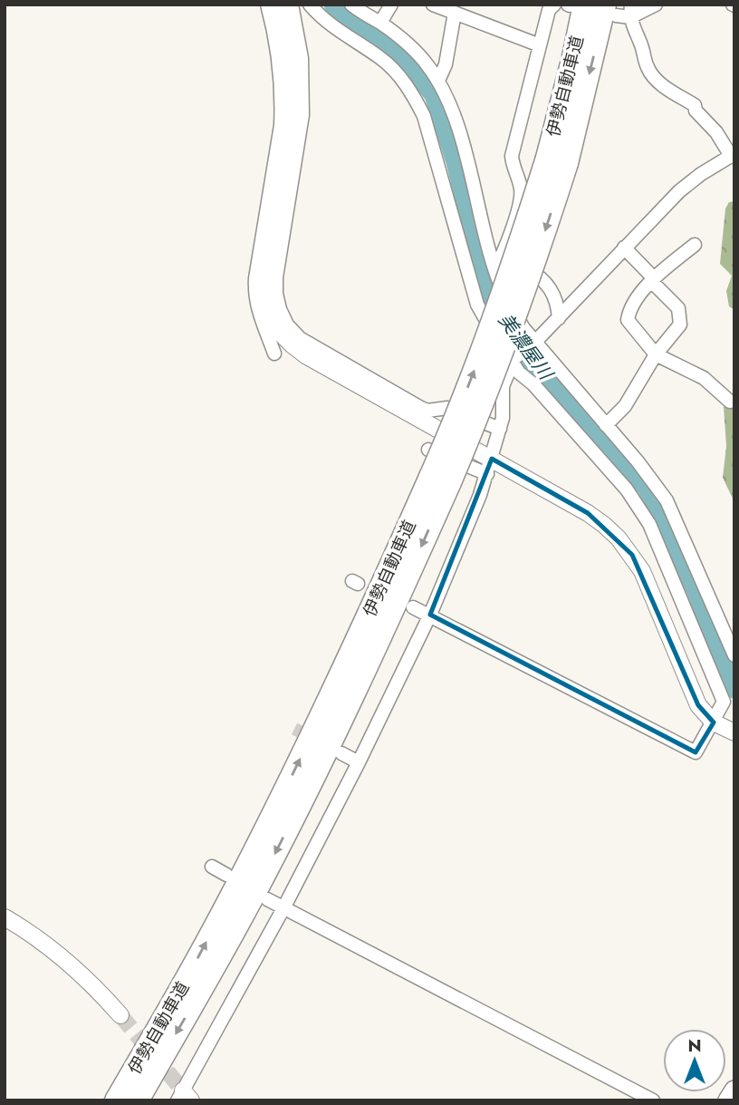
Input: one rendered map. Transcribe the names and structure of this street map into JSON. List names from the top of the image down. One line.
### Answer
{"streets":{"highway":["伊勢自動車道"]},"water":["美濃屋川"],"north":"top"}
